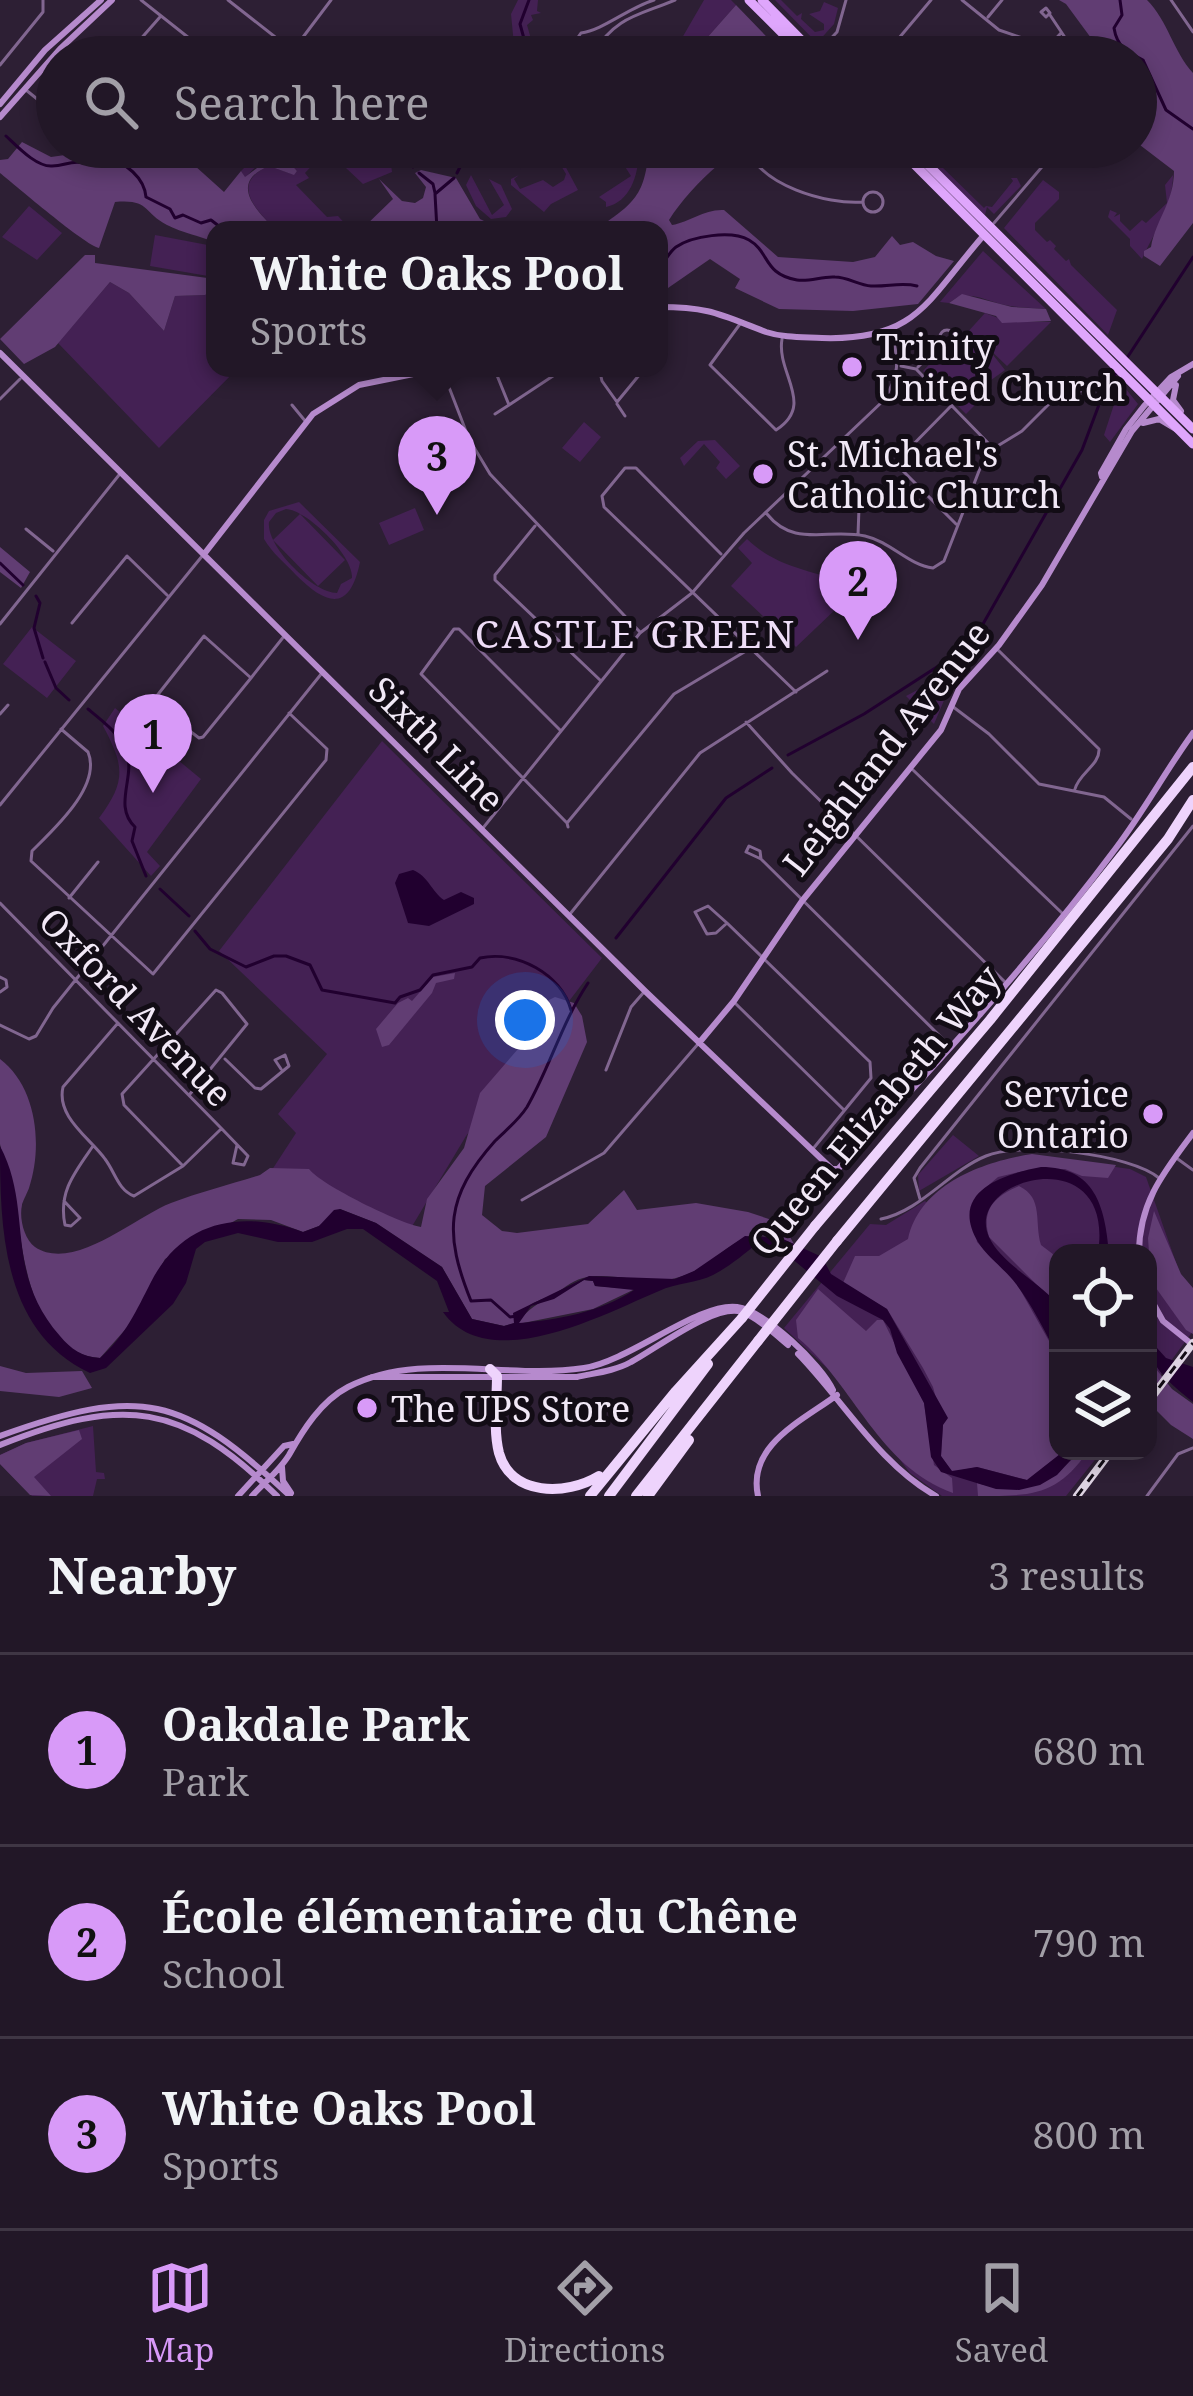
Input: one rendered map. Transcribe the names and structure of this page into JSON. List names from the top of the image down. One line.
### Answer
{"streets":{"highway":["Queen Elizabeth Way"],"street":["Sixth Line","Leighland Avenue","Oxford Avenue"]},"crossings":[["Sixth Line","Leighland Avenue"]],"districts":["CASTLE GREEN"],"places":["Trinity United Church","St. Michael's Catholic Church","Service Ontario","The UPS Store"],"page":{"search":"Search here","popup":["White Oaks Pool","Sports"],"pins":["3","2","1"],"heading":["Nearby","3 results"],"list":[{"mark":"1","name":"Oakdale Park","note":"Park","value":"680 m"},{"mark":"2","name":"École élémentaire du Chêne","note":"School","value":"790 m"},{"mark":"3","name":"White Oaks Pool","note":"Sports","value":"800 m"}],"nav":["Map","Directions","Saved"]}}
